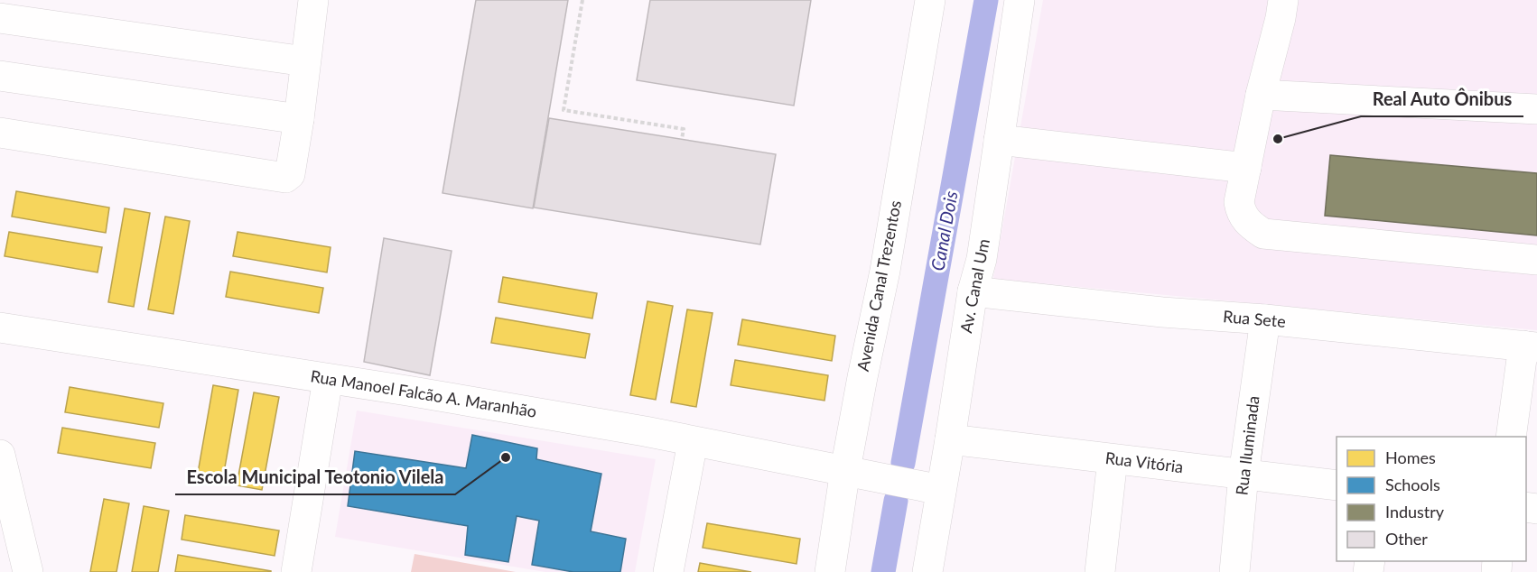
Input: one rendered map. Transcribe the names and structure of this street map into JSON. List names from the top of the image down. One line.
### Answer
{"streets":{"street":["Avenida Canal Trezentos","Av. Canal Um","Rua Sete","Rua Manoel Falcão A. Maranhão","Rua Iluminada","Rua Vitória"]},"crossings":[["Avenida Canal Trezentos","Rua Manoel Falcão A. Maranhão"],["Av. Canal Um","Rua Sete"],["Av. Canal Um","Rua Manoel Falcão A. Maranhão"],["Av. Canal Um","Rua Vitória"],["Rua Sete","Rua Iluminada"],["Rua Iluminada","Rua Vitória"]],"water":["Canal Dois"],"places":["Real Auto Ônibus","Escola Municipal Teotonio Vilela"],"legend":["Homes","Schools","Industry","Other"]}
